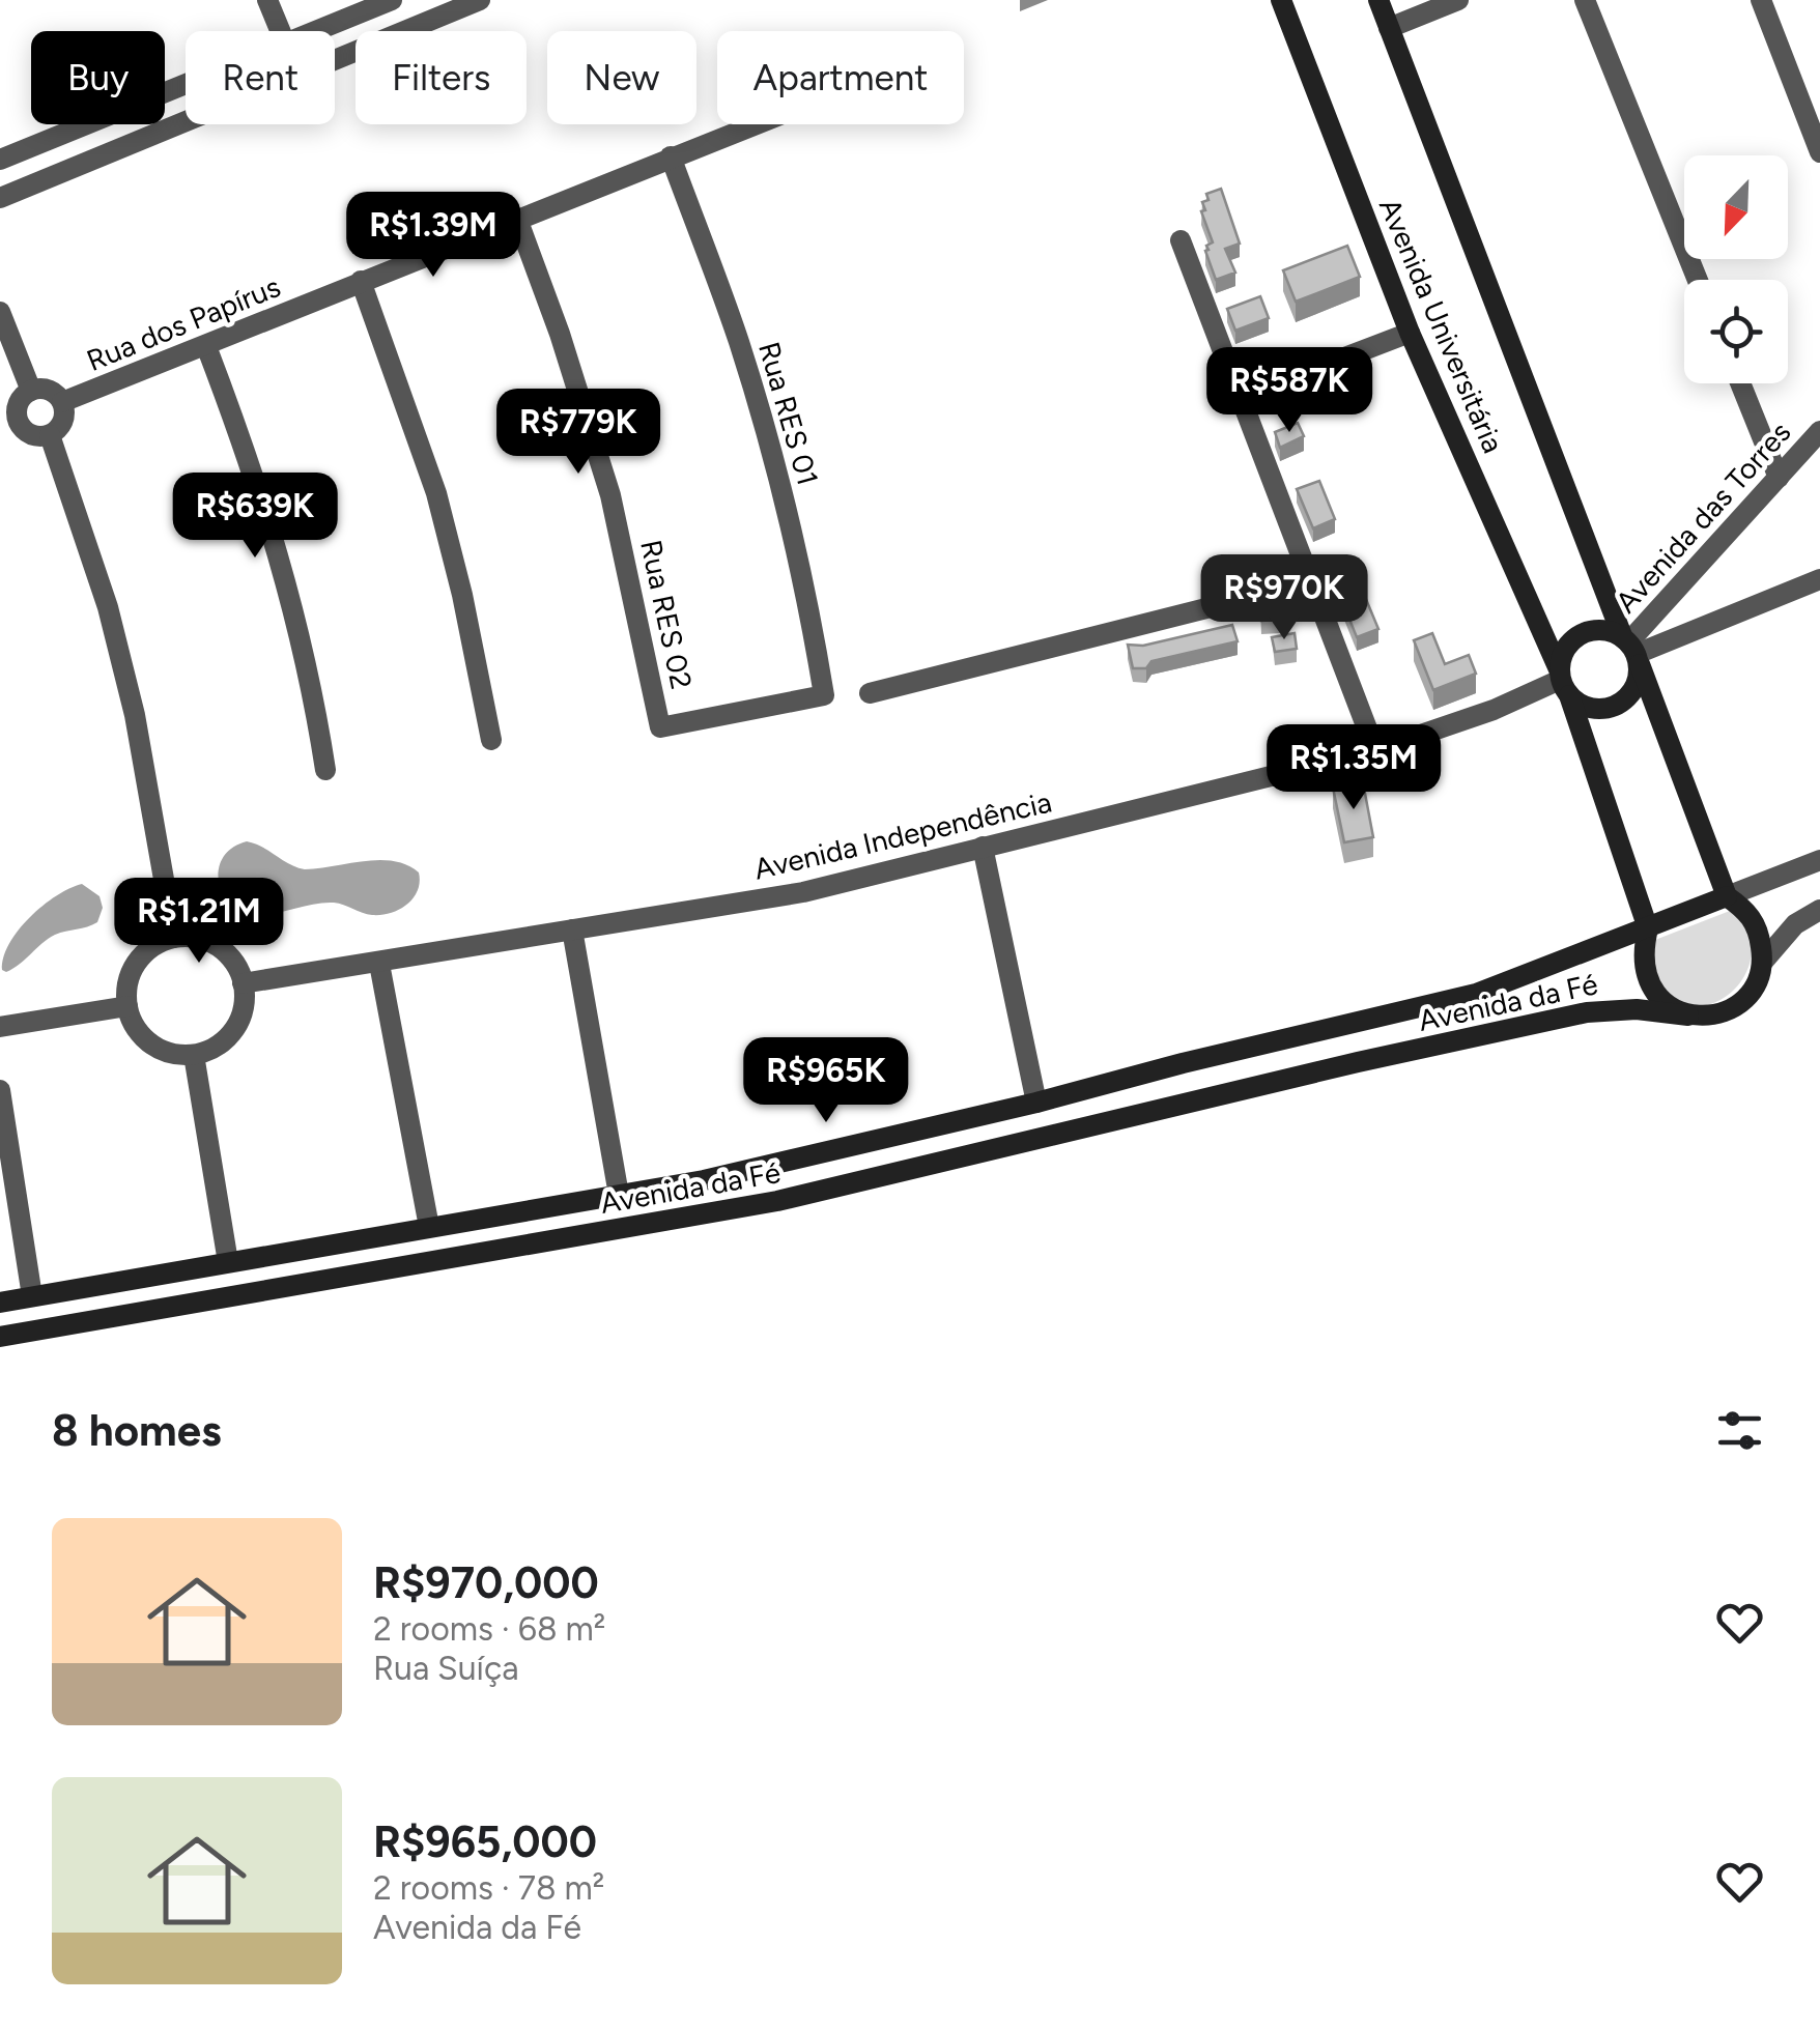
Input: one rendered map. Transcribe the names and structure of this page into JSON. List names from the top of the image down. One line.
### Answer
{"streets":{"main road":["Avenida Universitária","Avenida da Fé"],"street":["Rua dos Papírus","Rua RES 01","Avenida das Torres","Rua RES 02","Avenida Independência"]},"crossings":[["Rua dos Papírus","Rua RES 01"],["Rua dos Papírus","Rua RES 02"],["Avenida Universitária","Avenida das Torres"],["Avenida Universitária","Avenida Independência"],["Avenida Universitária","Avenida da Fé"],["Rua RES 01","Rua RES 02"],["Avenida das Torres","Avenida Independência"]],"north":"bottom left","page":{"chip":["Buy","Rent","Filters","New","Apartment"],"price":["R$1.39M","R$587K","R$779K","R$639K","R$970K","R$1.35M","R$1.21M","R$965K"],"heading":"8 homes","list":[{"name":"R$970,000","note":"2 rooms · 68 m² · Rua Suíça"},{"name":"R$965,000","note":"2 rooms · 78 m² · Avenida da Fé"}]}}
